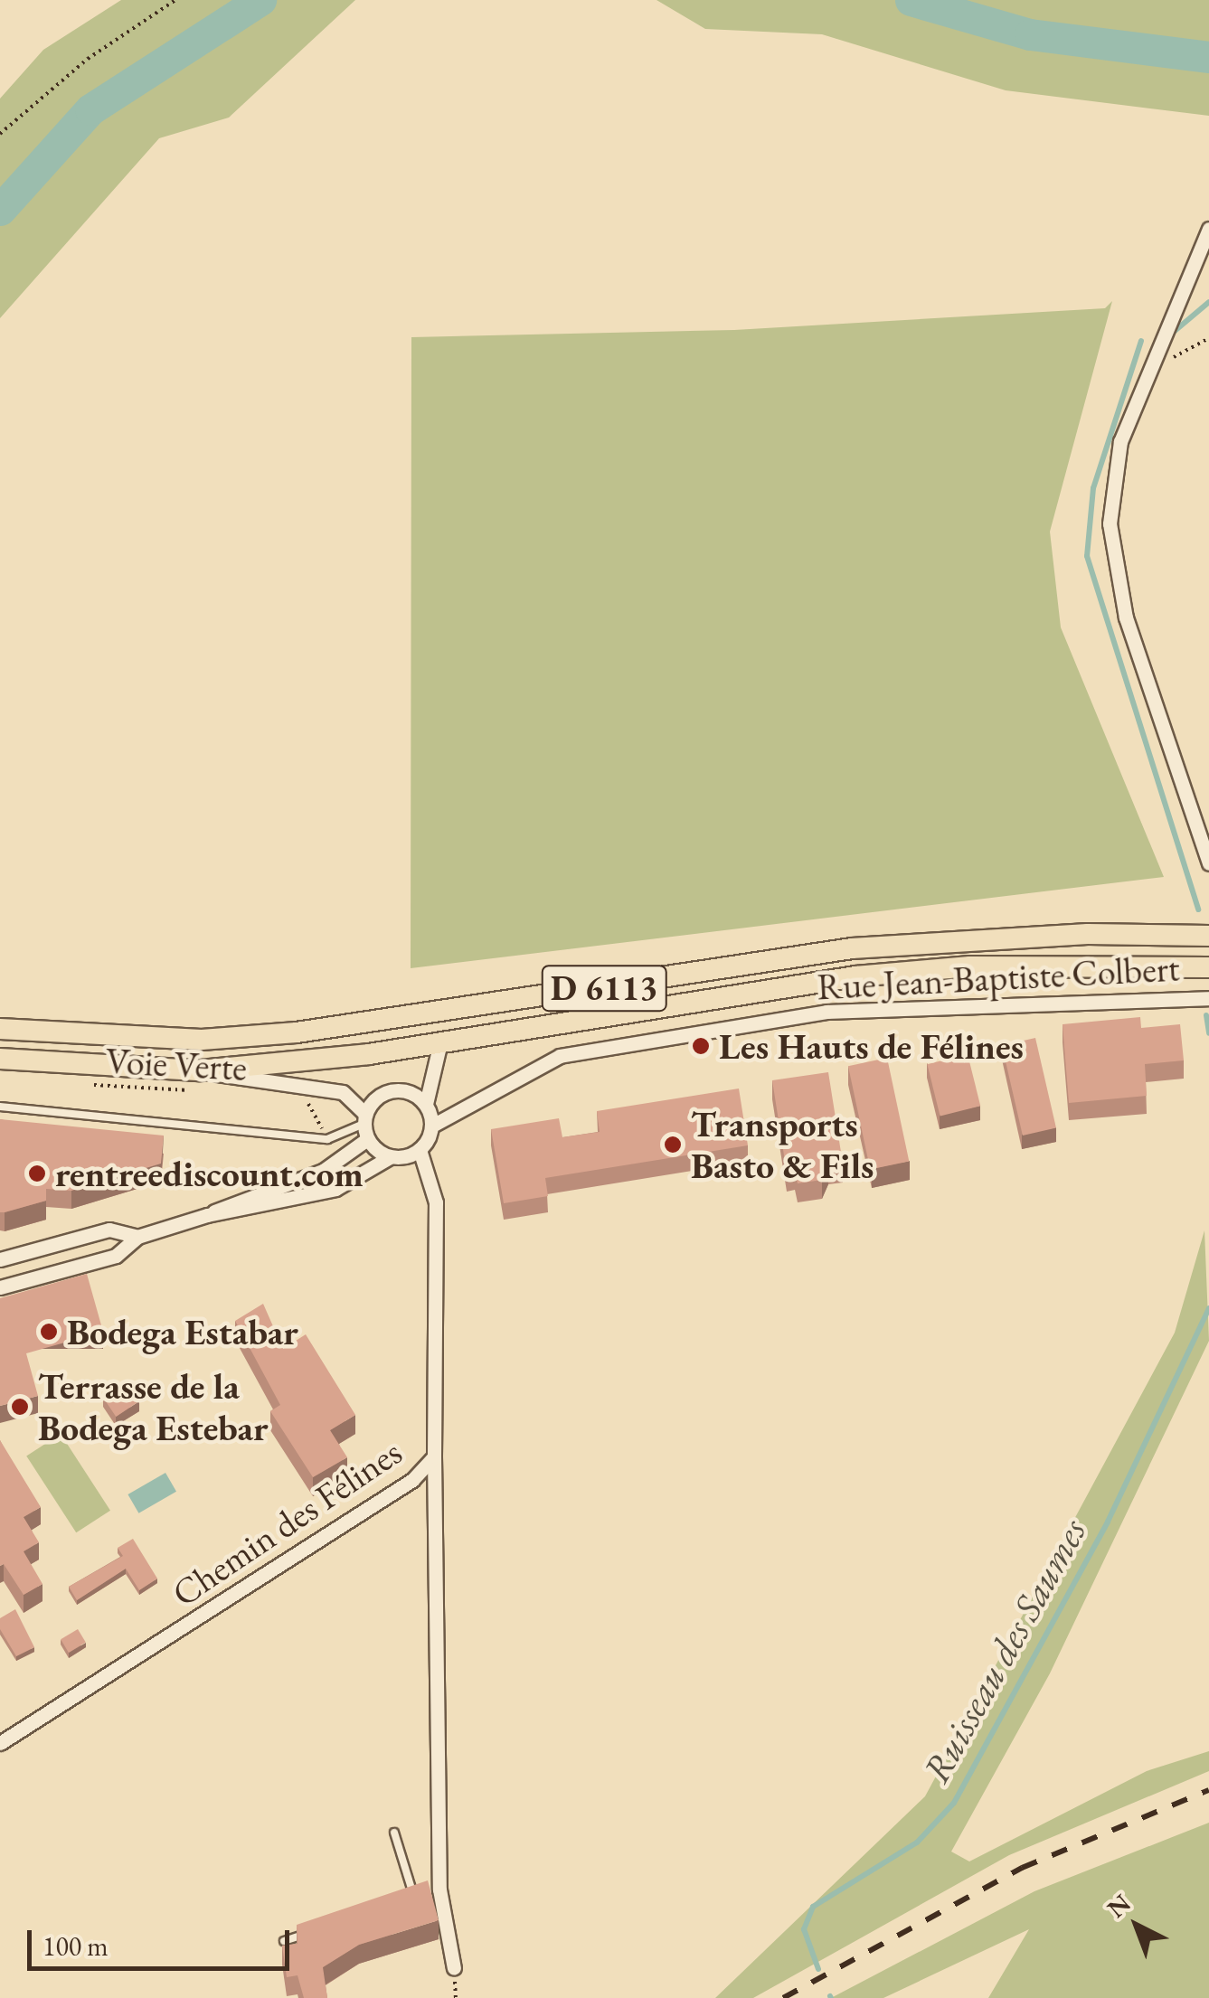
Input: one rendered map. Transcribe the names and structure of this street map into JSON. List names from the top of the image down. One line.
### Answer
{"streets":{"main road":["D 6113"],"street":["Rue Jean-Baptiste Colbert","Chemin des Félines"],"path":["Voie Verte"]},"crossings":[["Rue Jean-Baptiste Colbert","Chemin des Félines"],["D 6113","Voie Verte"]],"water":["Ruisseau des Saumes"],"places":["Les Hauts de Félines","Transports Basto & Fils","rentreediscount.com","Bodega Estabar","Terrasse de la Bodega Estebar"],"scale_bar":"100 m","north":"top left"}
